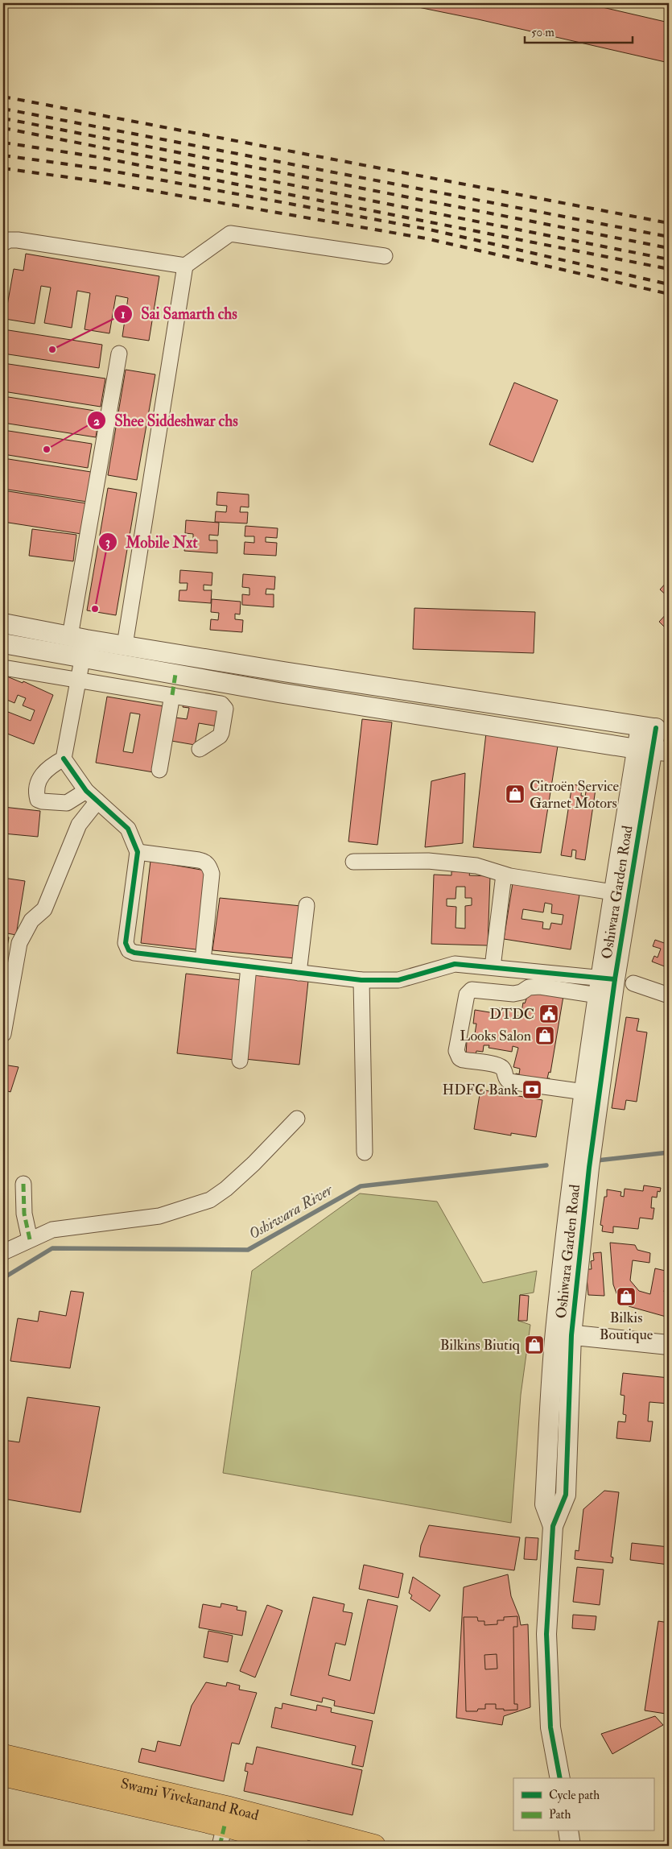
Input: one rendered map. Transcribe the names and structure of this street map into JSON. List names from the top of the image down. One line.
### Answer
{"streets":{"main road":["Swami Vivekanand Road"],"street":["Oshiwara Garden Road"]},"water":["Oshiwara River"],"places":{"other":["Sai Samarth chs","Shee Siddeshwar chs","Mobile Nxt"],"shop":["Citroën Service Garnet Motors","Looks Salon","Bilkis Boutique","Bilkins Biutiq"],"public building":["DTDC"],"bank":["HDFC Bank"]},"legend":["Cycle path","Path"],"scale_bar":"50 m"}
